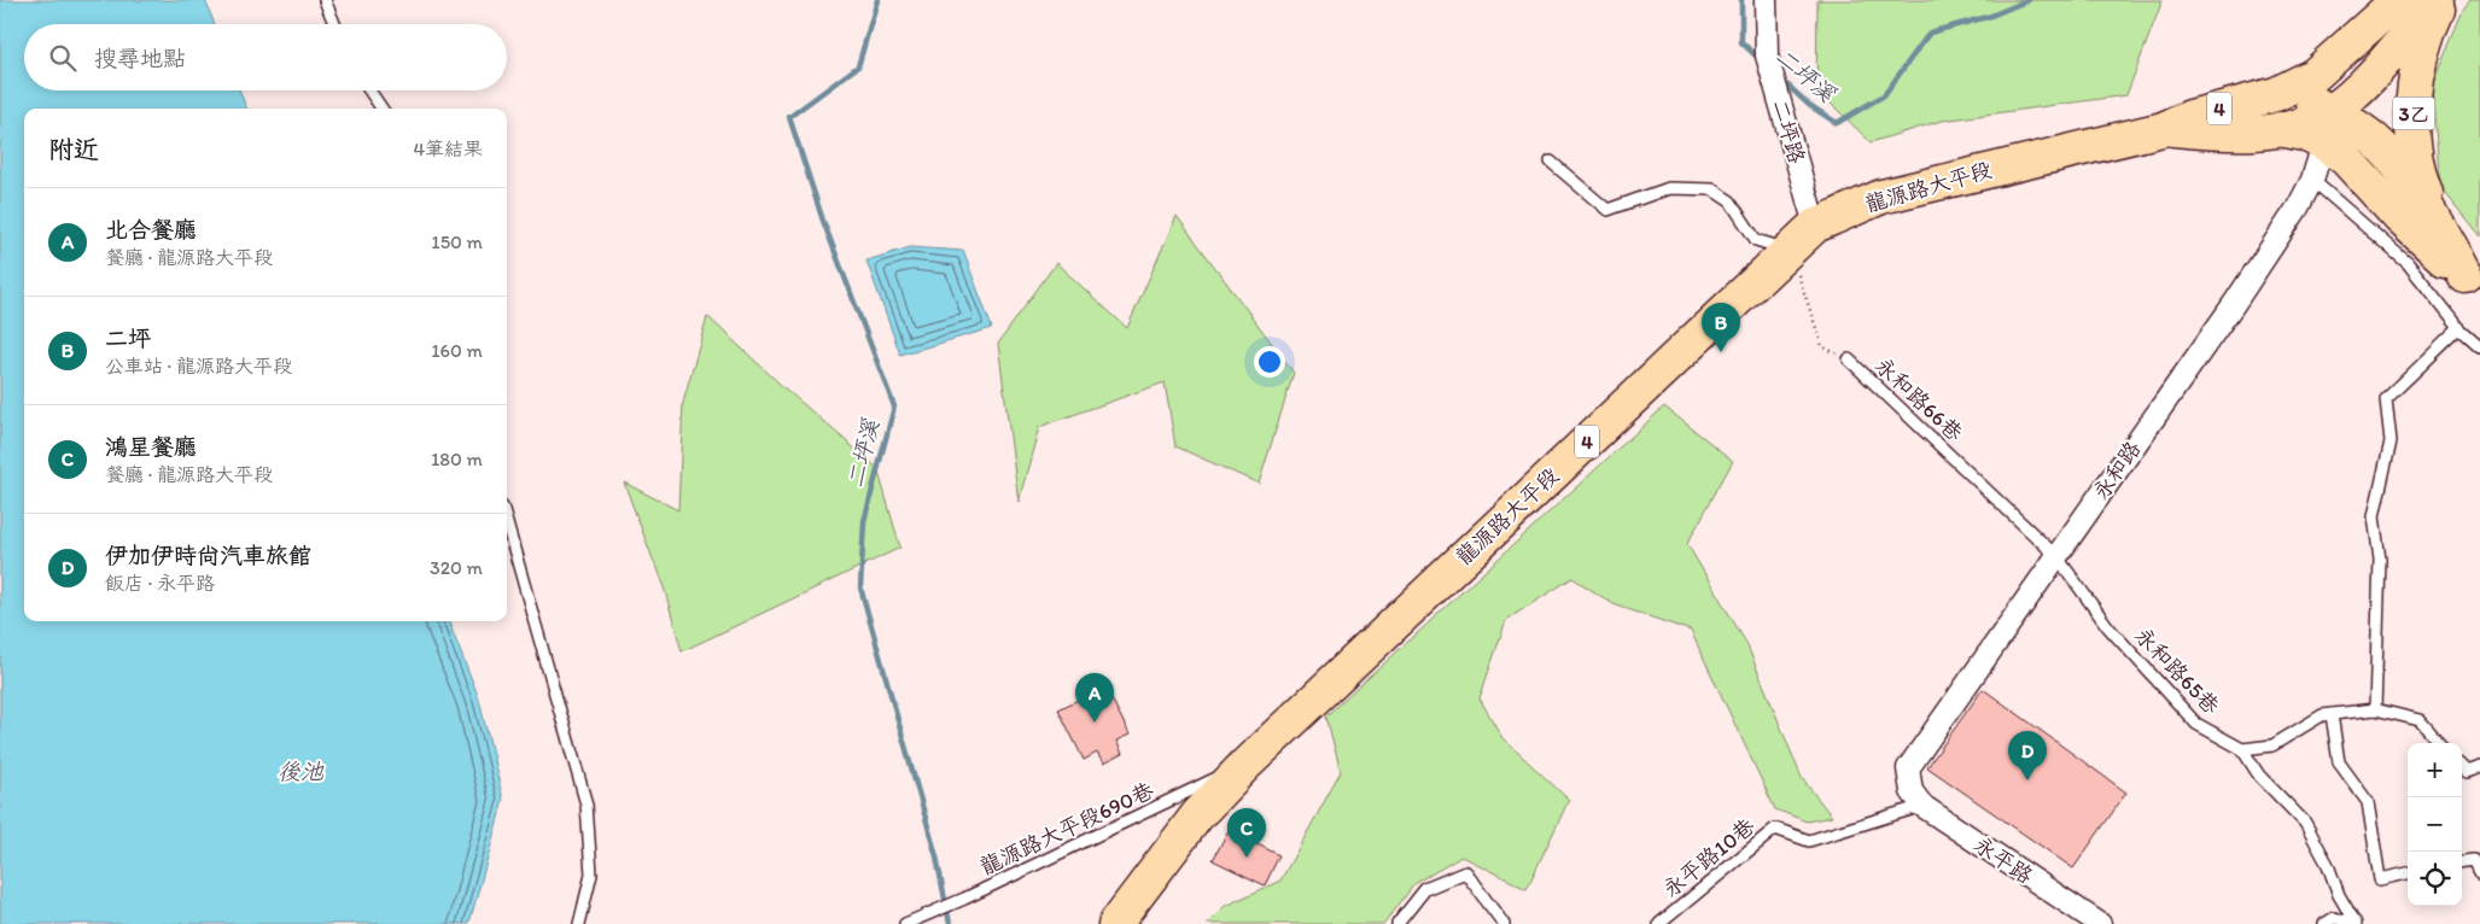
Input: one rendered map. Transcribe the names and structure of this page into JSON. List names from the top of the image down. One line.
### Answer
{"streets":{"main road":["4","3乙","龍源路大平段"],"street":["二坪路","永和路","永平路"],"lane":["永和路66巷","永和路65巷","龍源路大平段690巷","永平路10巷"]},"crossings":[["4","3乙"],["4","龍源路大平段"],["4","永和路"],["3乙","龍源路大平段"],["3乙","永和路"],["二坪路","龍源路大平段"],["龍源路大平段","永和路66巷"],["龍源路大平段","永和路"],["龍源路大平段","龍源路大平段690巷"],["永和路66巷","永和路"],["永和路66巷","永和路65巷"],["永和路","永和路65巷"],["永和路","永平路10巷"],["永和路","永平路"],["永平路10巷","永平路"]],"water":["二坪溪","後池"],"page":{"search":"搜尋地點","heading":["附近","4筆結果"],"list":[{"mark":"A","name":"北合餐廳","note":"餐廳 · 龍源路大平段","value":"150 m"},{"mark":"B","name":"二坪","note":"公車站 · 龍源路大平段","value":"160 m"},{"mark":"C","name":"鴻星餐廳","note":"餐廳 · 龍源路大平段","value":"180 m"},{"mark":"D","name":"伊加伊時尚汽車旅館","note":"飯店 · 永平路","value":"320 m"}],"pins":["B","A","D","C"],"map_buttons":["+","−"]}}
